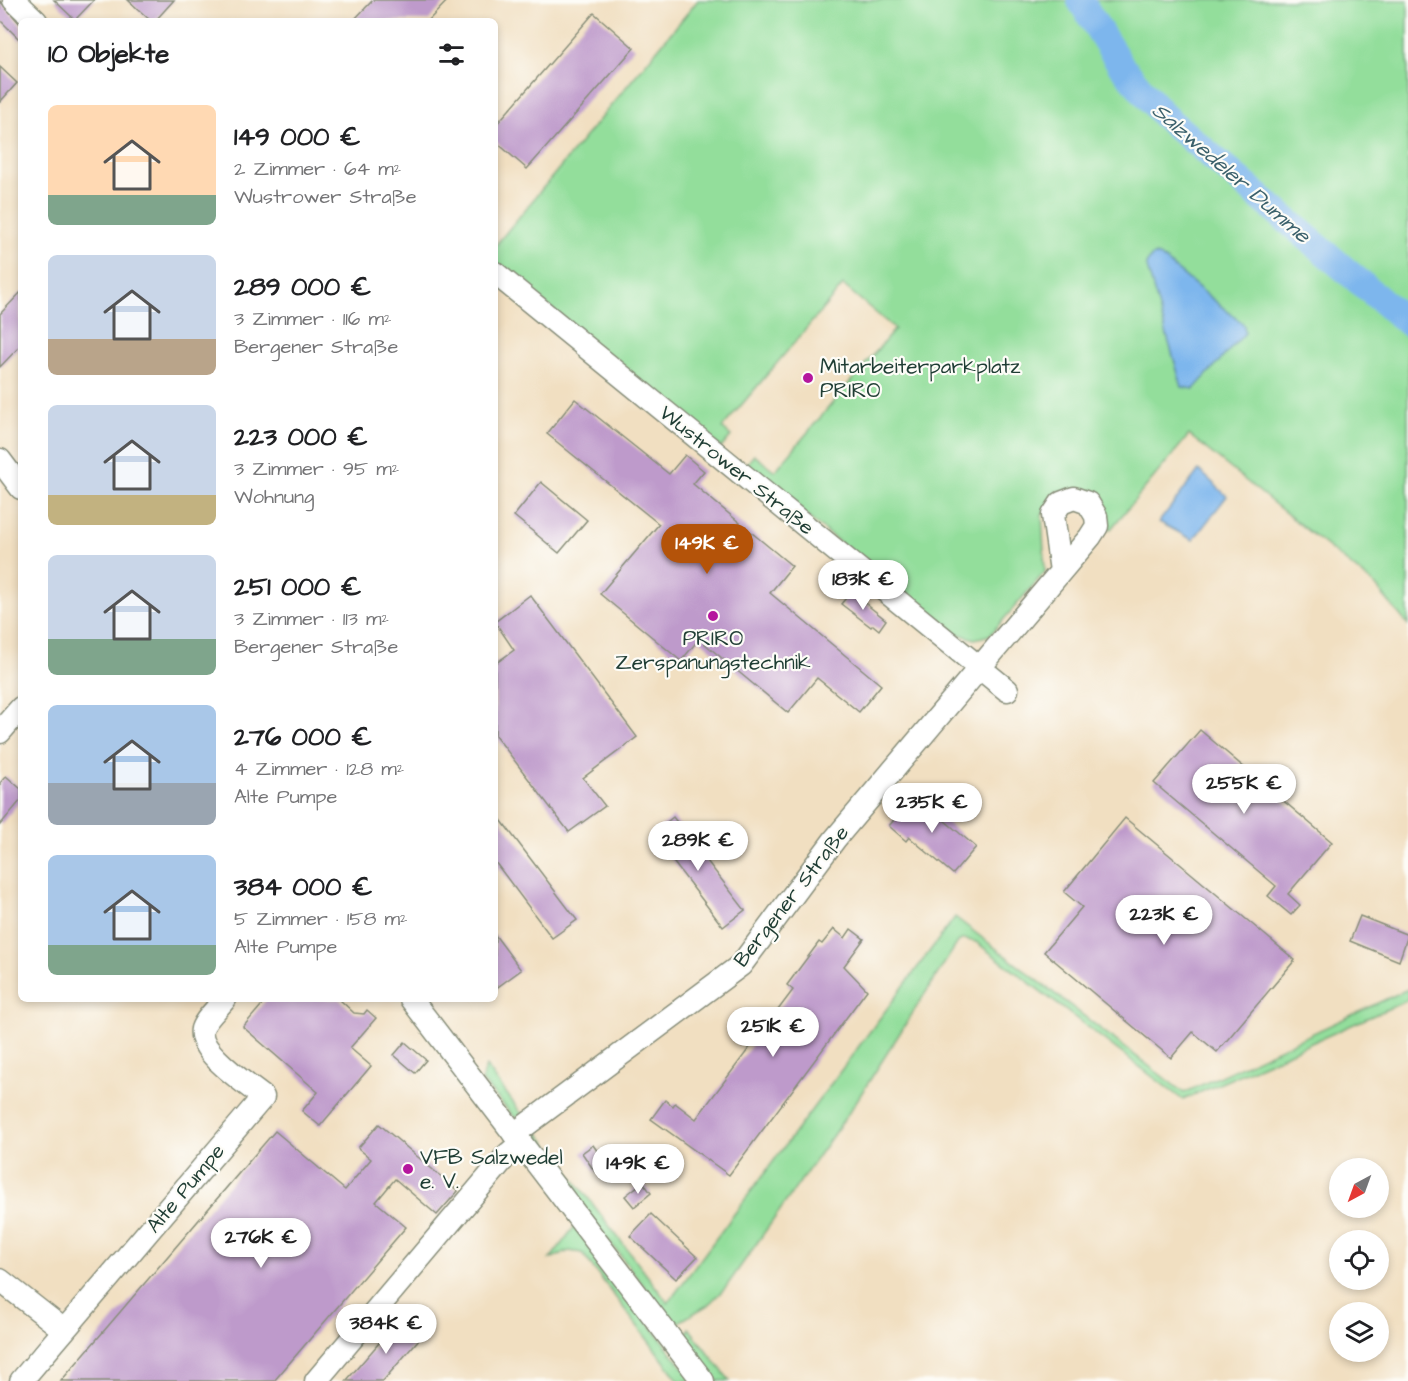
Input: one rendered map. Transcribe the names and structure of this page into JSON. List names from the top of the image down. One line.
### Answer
{"streets":{"street":["Wustrower Straße","Bergener Straße","Alte Pumpe"]},"crossings":[["Wustrower Straße","Bergener Straße"]],"water":["Salzwedeler Dumme"],"places":["Mitarbeiterparkplatz PRIRO","PRIRO Zerspanungstechnik","VFB Salzwedel e. V."],"north":"bottom left","page":{"heading":"10 Objekte","list":[{"name":"149 000 €","note":"2 Zimmer · 64 m² · Wustrower Straße"},{"name":"289 000 €","note":"3 Zimmer · 116 m² · Bergener Straße"},{"name":"223 000 €","note":"3 Zimmer · 95 m² · Wohnung"},{"name":"251 000 €","note":"3 Zimmer · 113 m² · Bergener Straße"},{"name":"276 000 €","note":"4 Zimmer · 128 m² · Alte Pumpe"},{"name":"384 000 €","note":"5 Zimmer · 158 m² · Alte Pumpe"}],"price":["149K €","183K €","255K €","235K €","289K €","223K €","251K €","149K €","276K €","384K €"]}}
